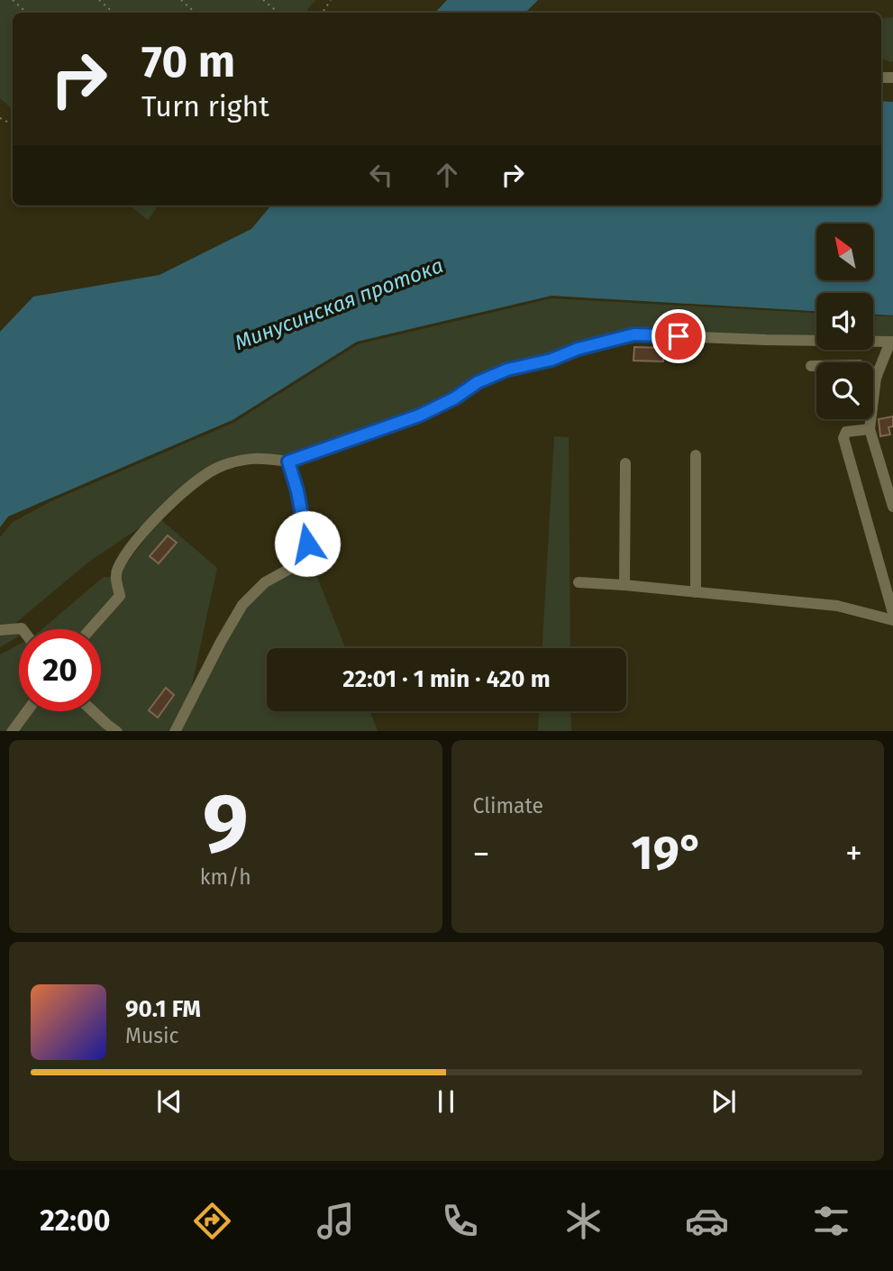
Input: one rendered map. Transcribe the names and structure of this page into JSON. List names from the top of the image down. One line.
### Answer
{"water":["Минусинская протока"],"north":"top left","page":{"turn":["70 m","Turn right"],"limit":"20","trip":"22:01 · 1 min · 420 m","tile":[["9","km/h"],"Climate"],"heat":["−","19°","+"],"song":["90.1 FM","Music"],"tabs":"22:00"}}
